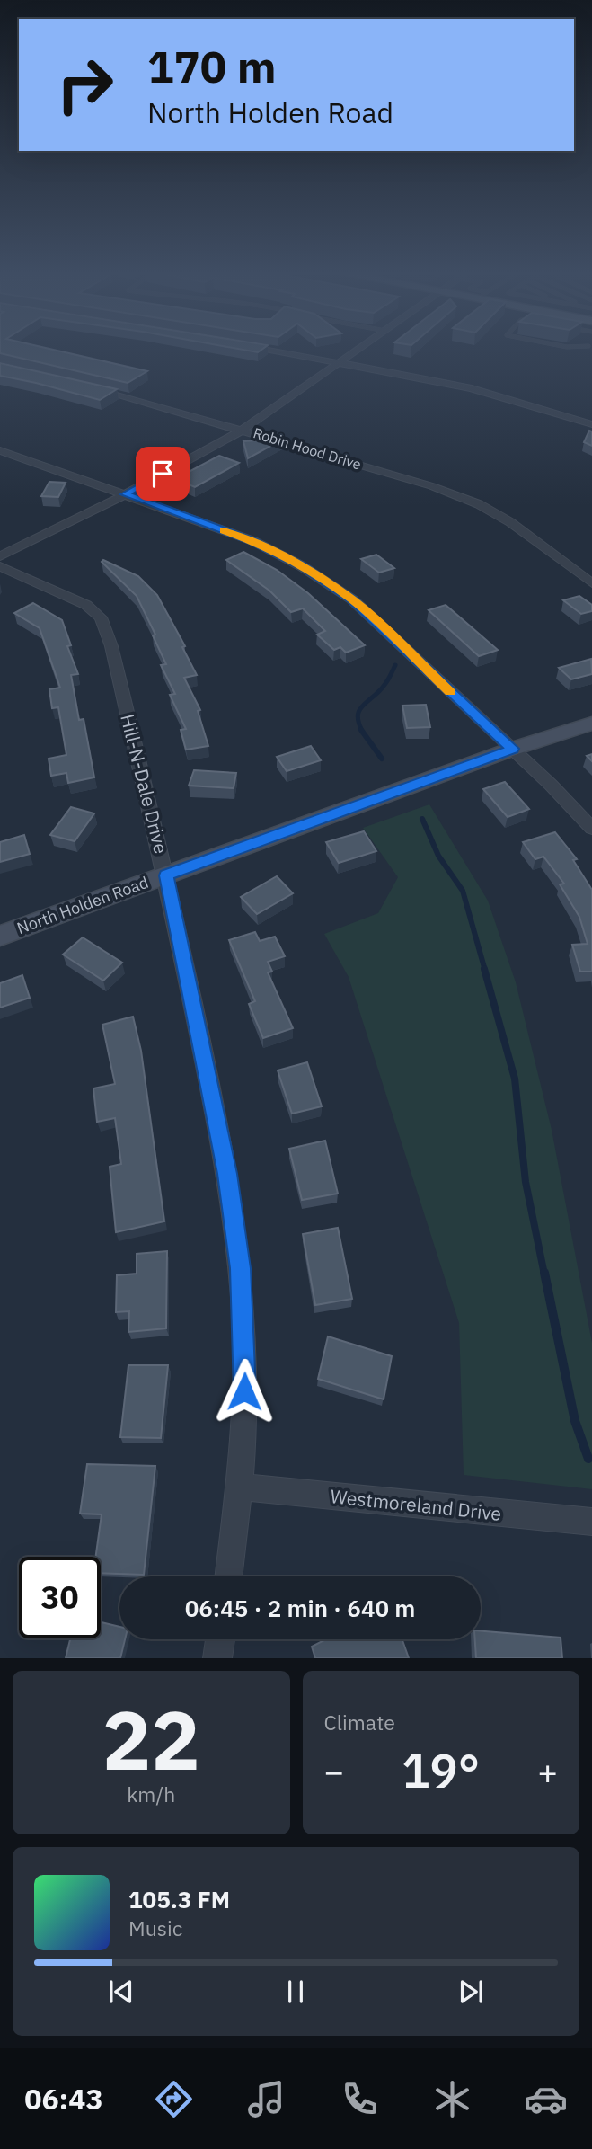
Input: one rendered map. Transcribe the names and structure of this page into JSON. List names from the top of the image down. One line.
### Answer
{"streets":{"main road":["North Holden Road"],"street":["Robin Hood Drive","Hill-N-Dale Drive","Westmoreland Drive"]},"crossings":[["Hill-N-Dale Drive","North Holden Road"],["Hill-N-Dale Drive","Westmoreland Drive"]],"page":{"turn":["170 m","North Holden Road"],"limit":"30","trip":"06:45 · 2 min · 640 m","tile":[["22","km/h"],"Climate"],"heat":["−","19°","+"],"song":["105.3 FM","Music"],"tabs":"06:43"}}
